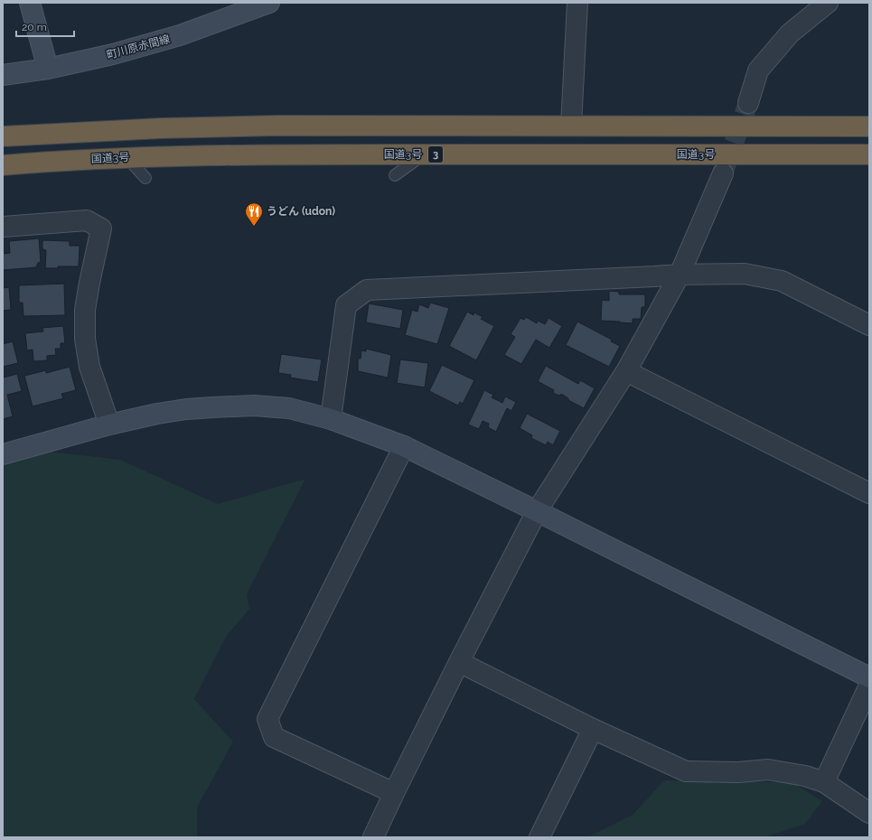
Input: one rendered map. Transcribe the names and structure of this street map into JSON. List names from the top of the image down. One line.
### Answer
{"streets":{"highway":["国道3号","3"],"street":["町川原赤間線"]},"places":{"restaurant":["うどん (udon)"]},"scale_bar":"20 m"}
